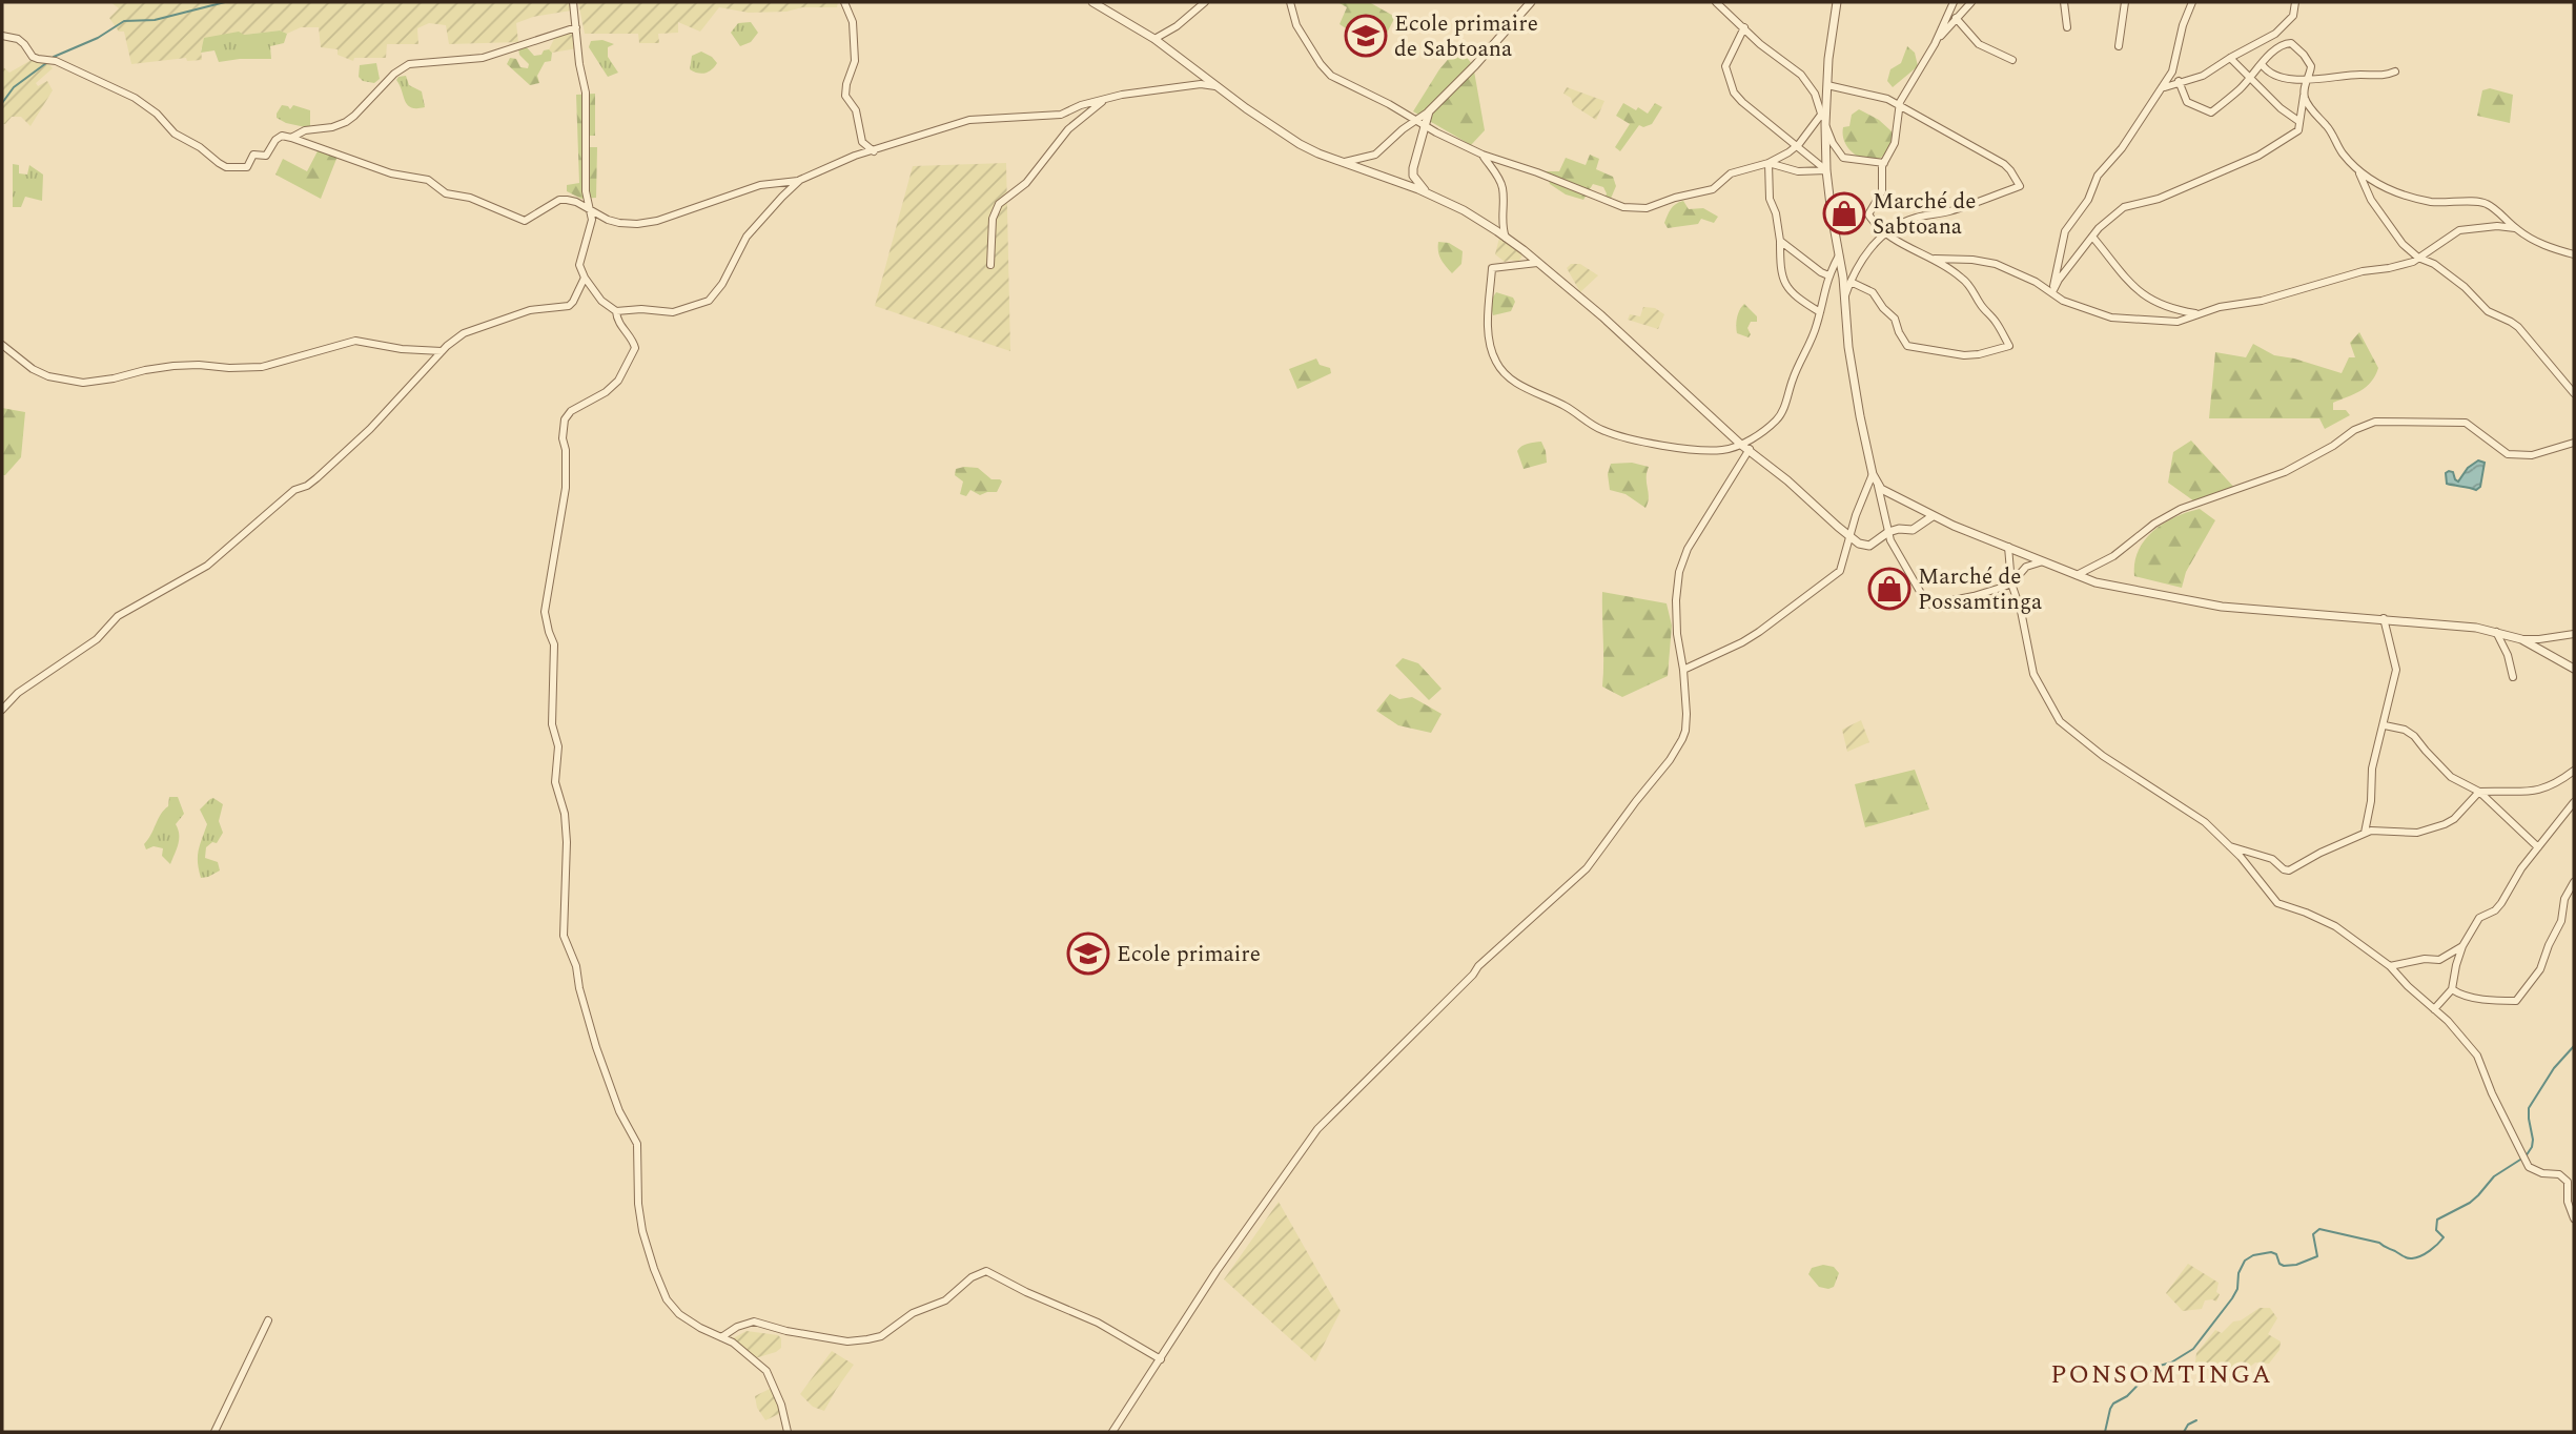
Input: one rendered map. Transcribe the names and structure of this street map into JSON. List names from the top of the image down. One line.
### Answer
{"districts":["PONSOMTINGA"],"places":{"school or university":["Ecole primaire de Sabtoana","Ecole primaire"],"shop":["Marché de Sabtoana","Marché de Possamtinga"]}}
